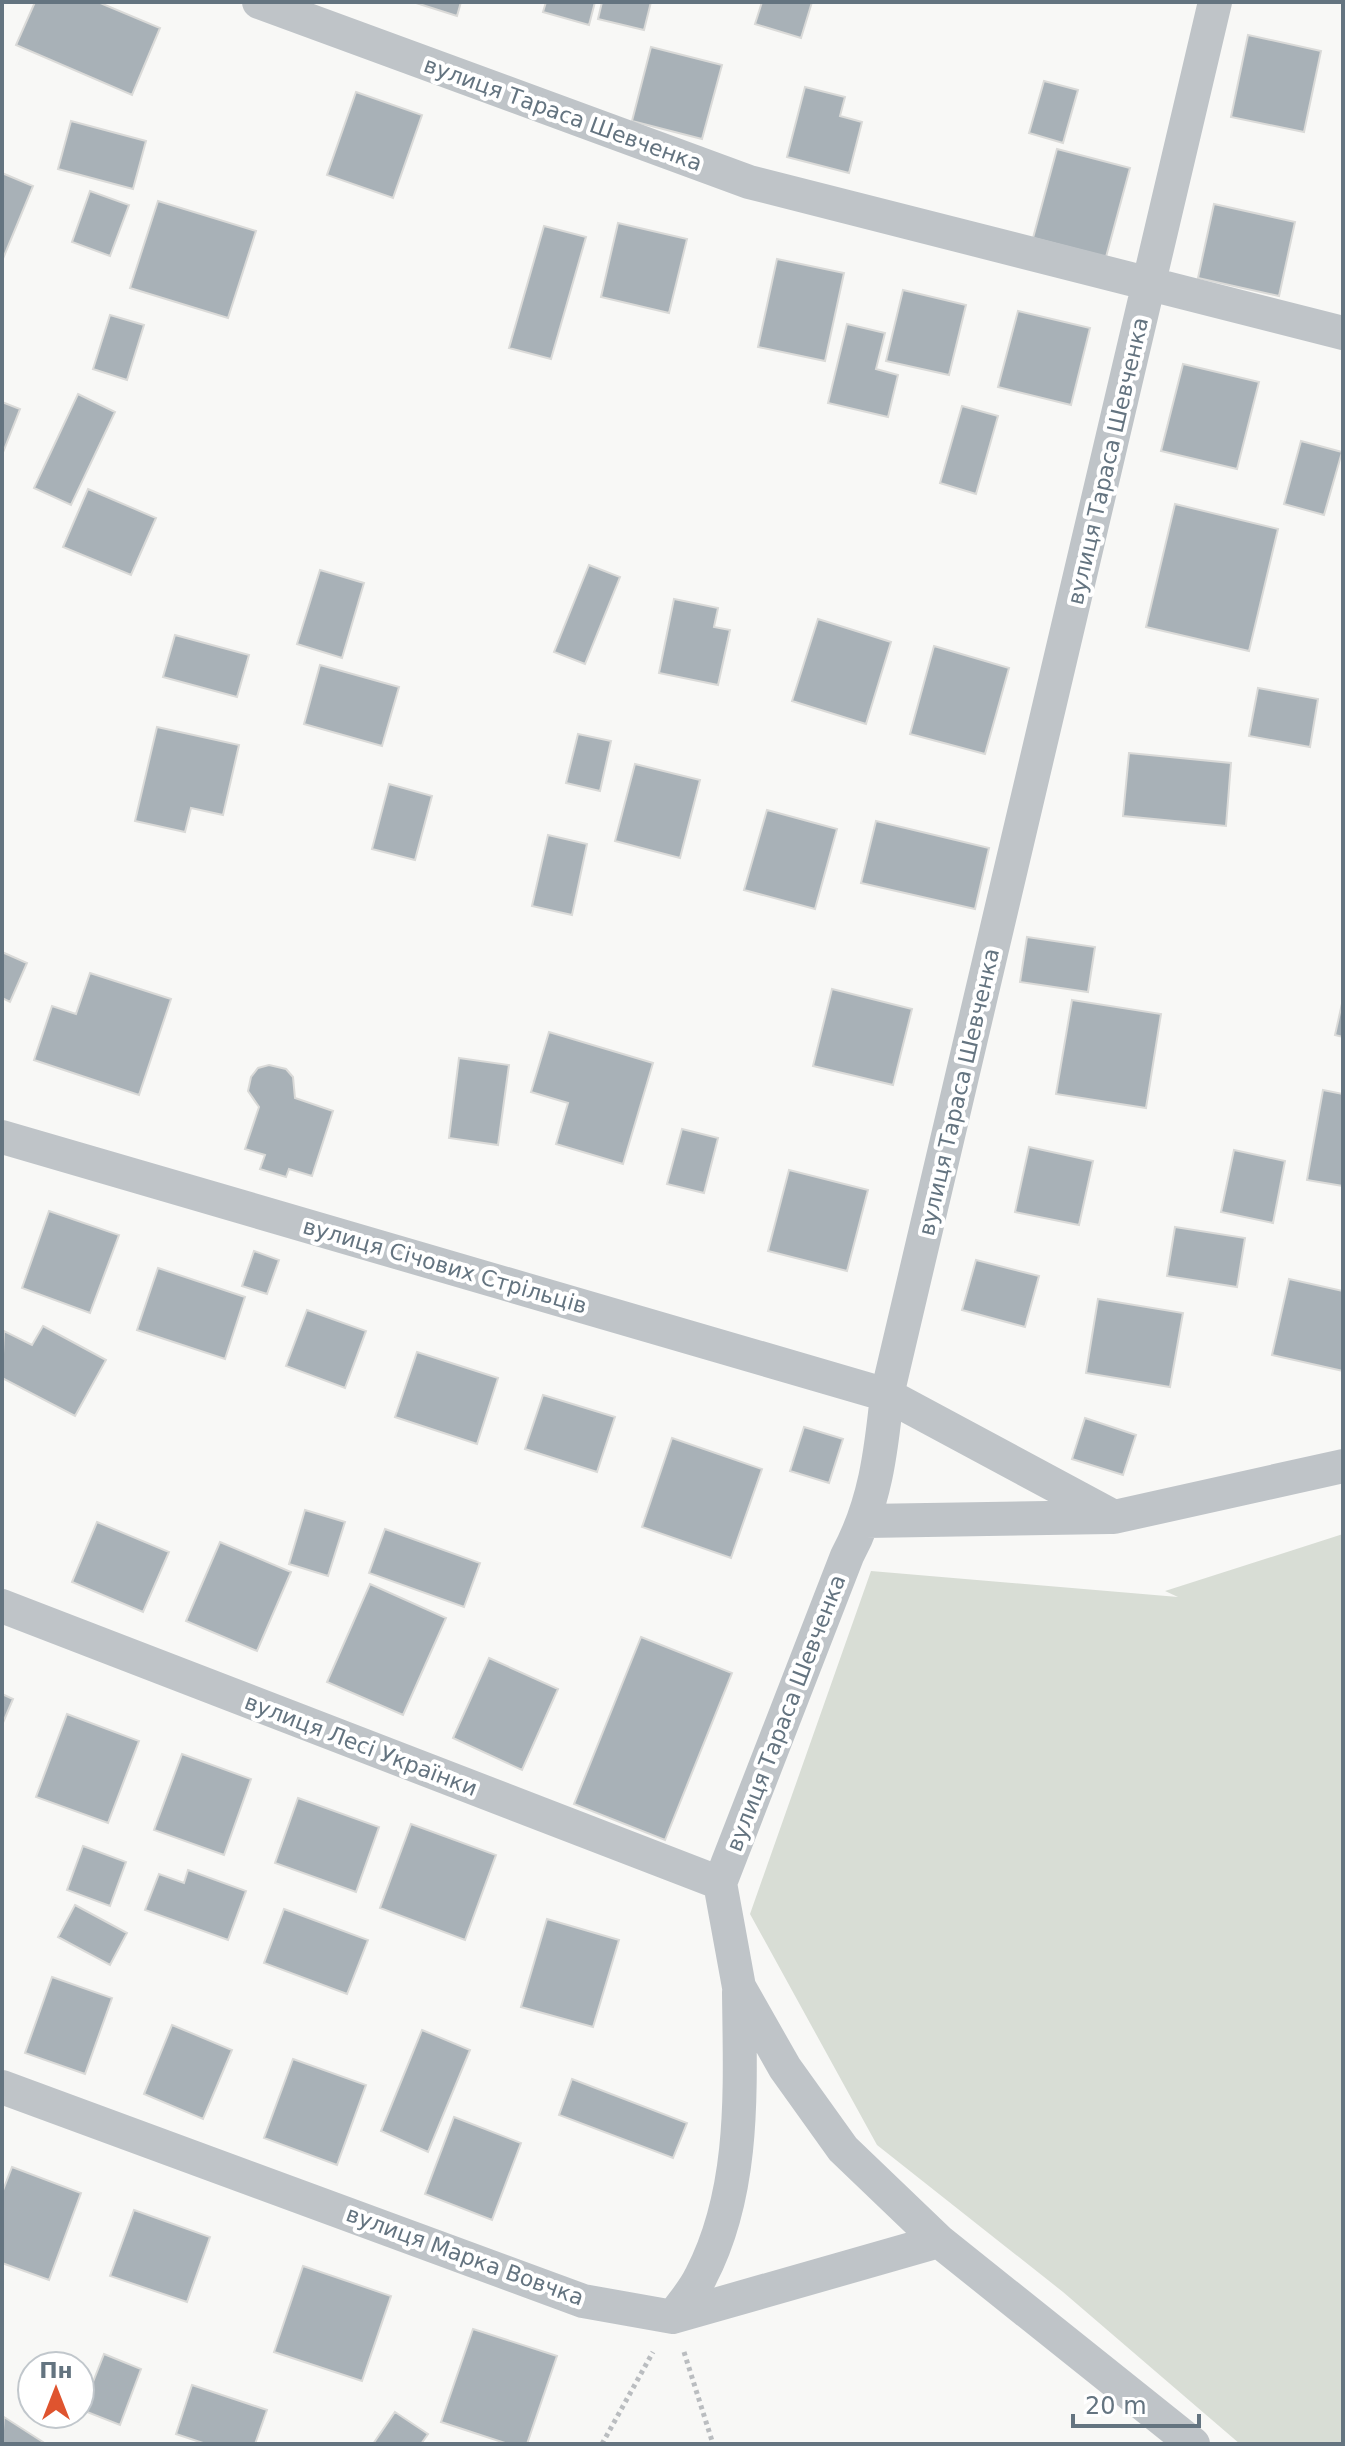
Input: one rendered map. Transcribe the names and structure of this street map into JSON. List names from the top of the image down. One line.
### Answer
{"streets":{"street":["вулиця Тараса Шевченка","вулиця Січових Стрільців","вулиця Лесі Українки","вулиця Марка Вовчка"]},"crossings":[["вулиця Тараса Шевченка","вулиця Січових Стрільців"],["вулиця Тараса Шевченка","вулиця Лесі Українки"]],"scale_bar":"20 m","north":"top"}
